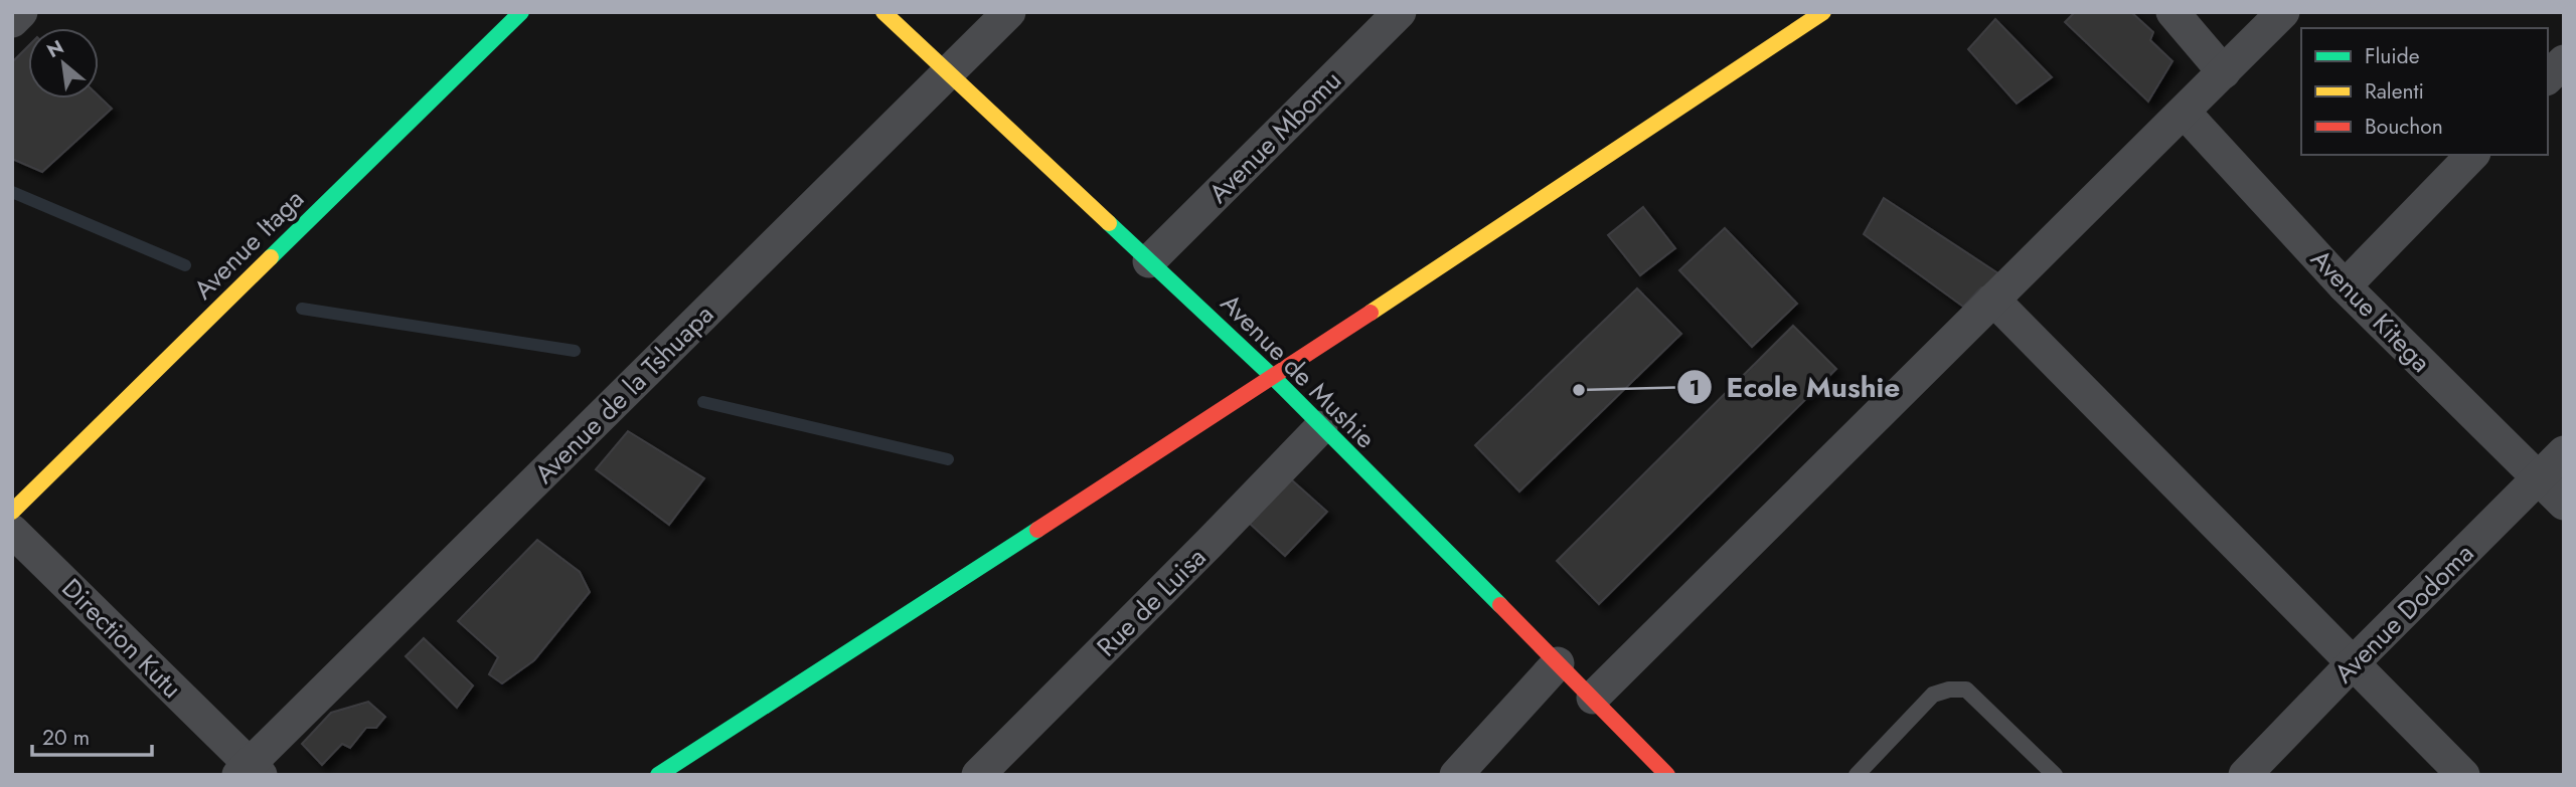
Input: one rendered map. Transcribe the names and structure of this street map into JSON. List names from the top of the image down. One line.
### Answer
{"streets":{"street":["Avenue Mbomu","Avenue Itaga","Avenue Kitega","Avenue de Mushie","Avenue de la Tshuapa","Rue de Luisa","Avenue Dodoma","Direction Kutu"]},"crossings":[["Avenue Mbomu","Avenue de Mushie"],["Avenue Kitega","Avenue Dodoma"],["Avenue de Mushie","Avenue de la Tshuapa"],["Avenue de Mushie","Rue de Luisa"],["Avenue de la Tshuapa","Direction Kutu"]],"places":["Ecole Mushie"],"legend":["Fluide","Ralenti","Bouchon"],"scale_bar":"20 m","north":"top left"}
